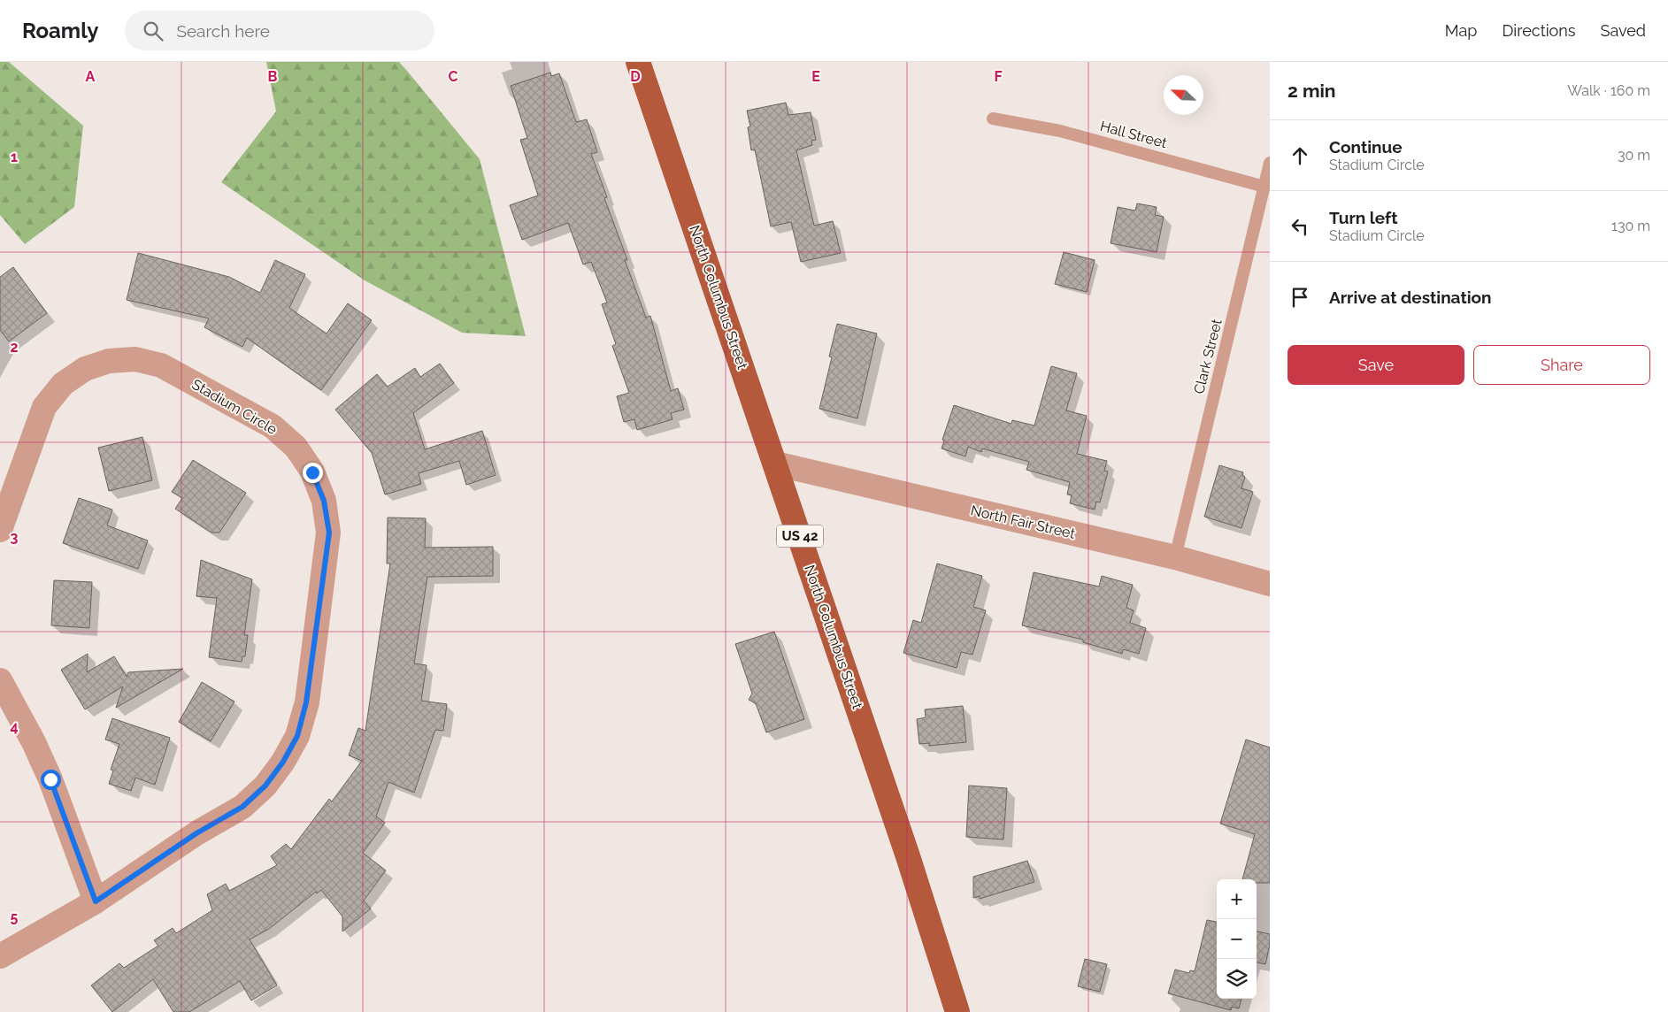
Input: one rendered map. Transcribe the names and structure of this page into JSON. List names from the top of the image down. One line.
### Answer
{"streets":{"main road":["North Columbus Street","US 42"],"street":["Stadium Circle","North Fair Street"],"lane":["Hall Street","Clark Street"]},"crossings":[["Hall Street","Clark Street"],["North Columbus Street","North Fair Street"],["Clark Street","North Fair Street"]],"north":"top left","page":{"header":"Roamly","search":"Search here","nav":["Map","Directions","Saved"],"heading":["2 min","Walk · 160 m"],"list":[["Continue","Stadium Circle","30 m"],["Turn left","Stadium Circle","130 m"],"Arrive at destination"],"buttons":["Save","Share"],"map_buttons":["+","−"]},"grid":{"columns":["A","B","C","D","E","F"],"rows":["1","2","3","4","5"]}}
